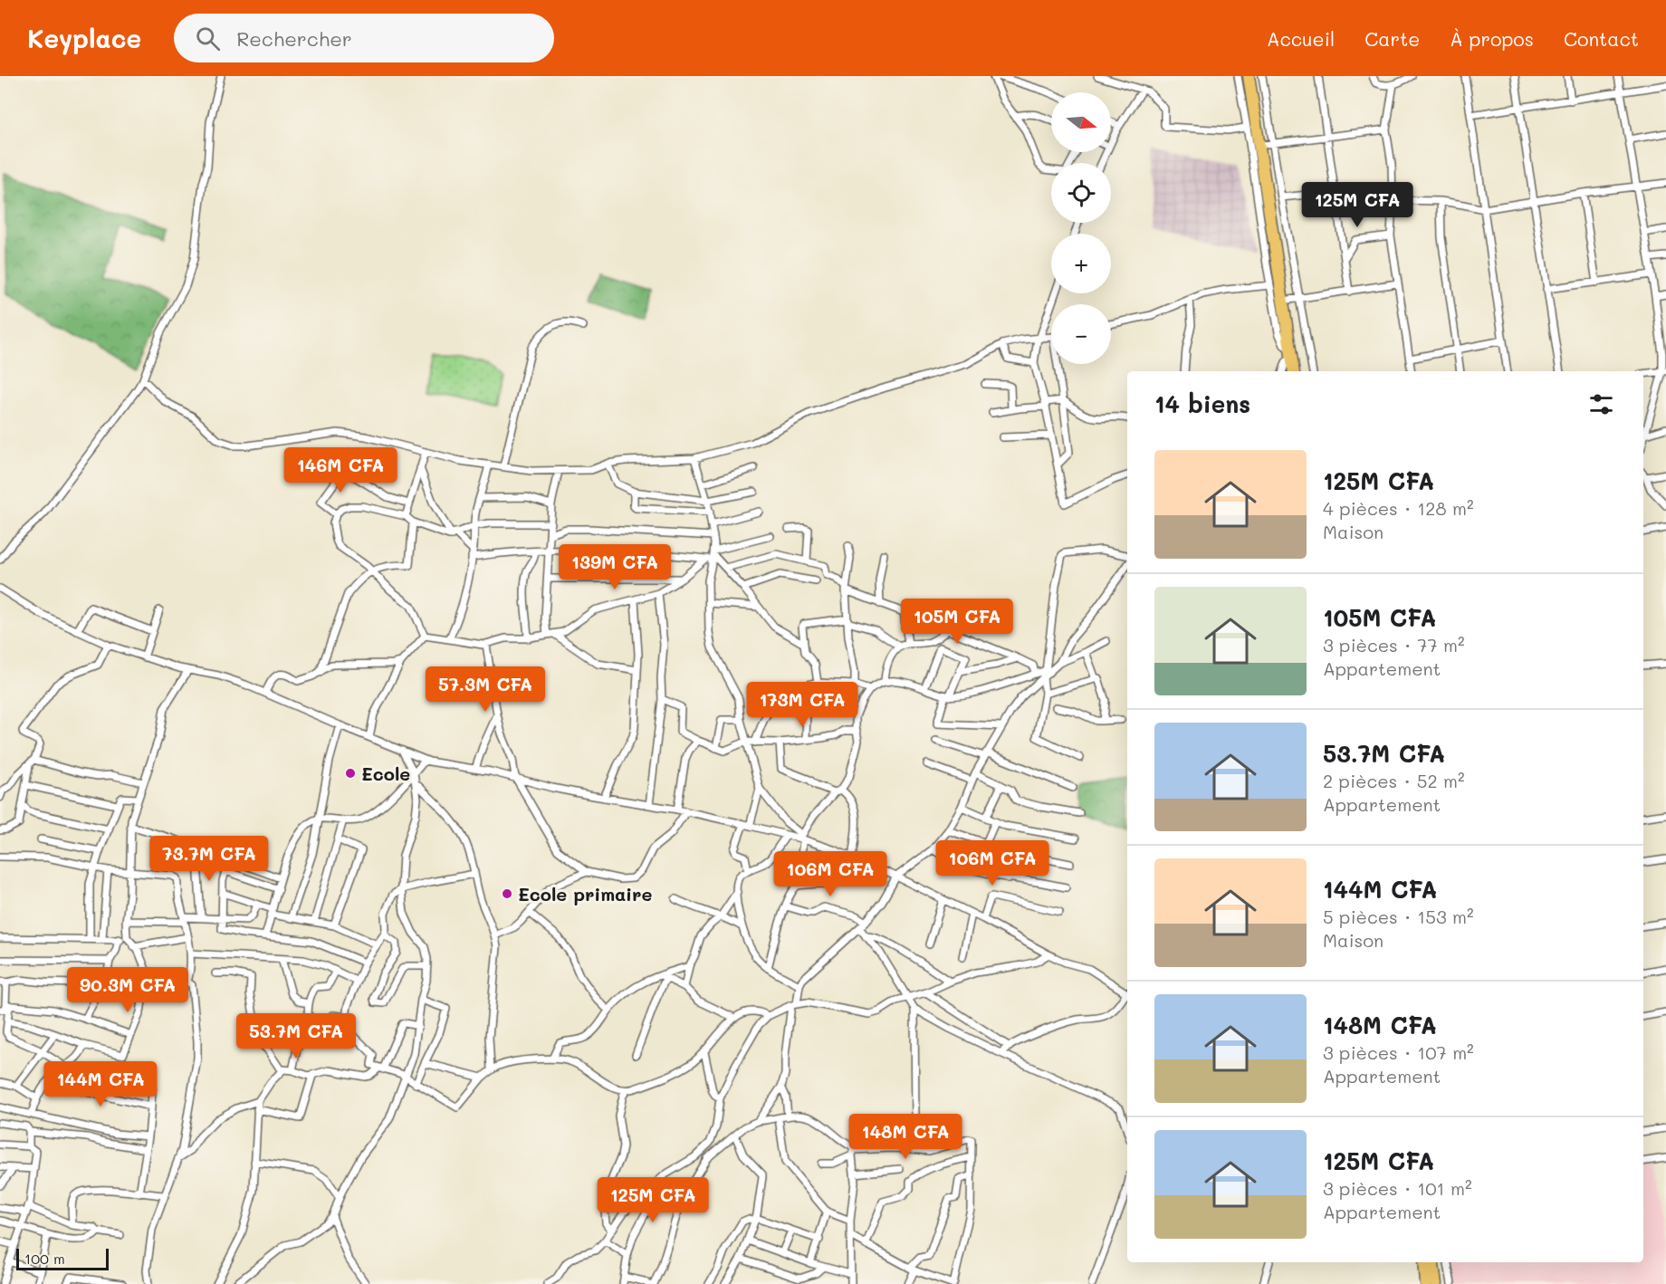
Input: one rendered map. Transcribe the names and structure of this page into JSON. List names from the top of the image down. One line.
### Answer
{"places":["Ecole","Ecole primaire"],"scale_bar":"100 m","north":"right","page":{"header":"Keyplace","search":"Rechercher","nav":["Accueil","Carte","À propos","Contact"],"map_buttons":["+","−"],"price":["125M CFA","146M CFA","139M CFA","105M CFA","57.3M CFA","173M CFA","73.7M CFA","106M CFA","106M CFA","90.3M CFA","53.7M CFA","144M CFA","148M CFA","125M CFA"],"heading":"14 biens","list":[{"name":"125M CFA","note":"4 pièces · 128 m² · Maison"},{"name":"105M CFA","note":"3 pièces · 77 m² · Appartement"},{"name":"53.7M CFA","note":"2 pièces · 52 m² · Appartement"},{"name":"144M CFA","note":"5 pièces · 153 m² · Maison"},{"name":"148M CFA","note":"3 pièces · 107 m² · Appartement"},{"name":"125M CFA","note":"3 pièces · 101 m² · Appartement"}],"scale":"100 m"}}
